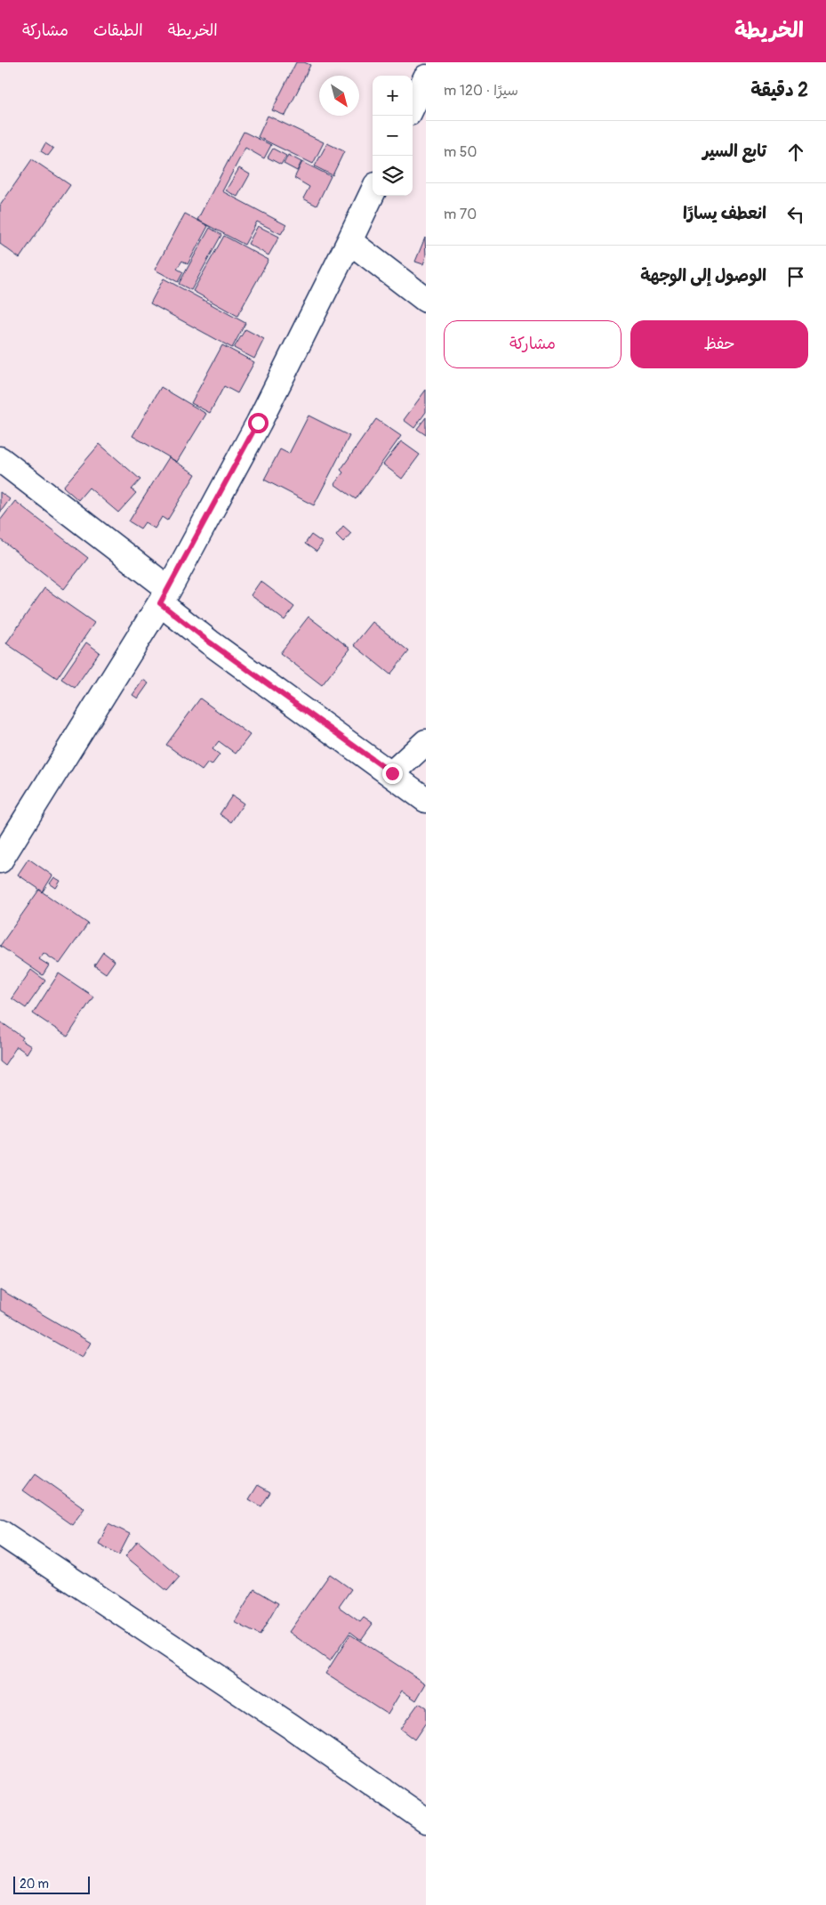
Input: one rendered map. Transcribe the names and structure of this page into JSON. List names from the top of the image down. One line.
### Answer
{"scale_bar":"20 m","north":"bottom right","page":{"header":"الخريطة","nav":["الخريطة","الطبقات","مشاركة"],"heading":["2 دقيقة","سيرًا · 120 m"],"map_buttons":["+","−"],"list":[["تابع السير","50 m"],["انعطف يسارًا","70 m"],"الوصول إلى الوجهة"],"buttons":["حفظ","مشاركة"],"scale":"20 m"}}
